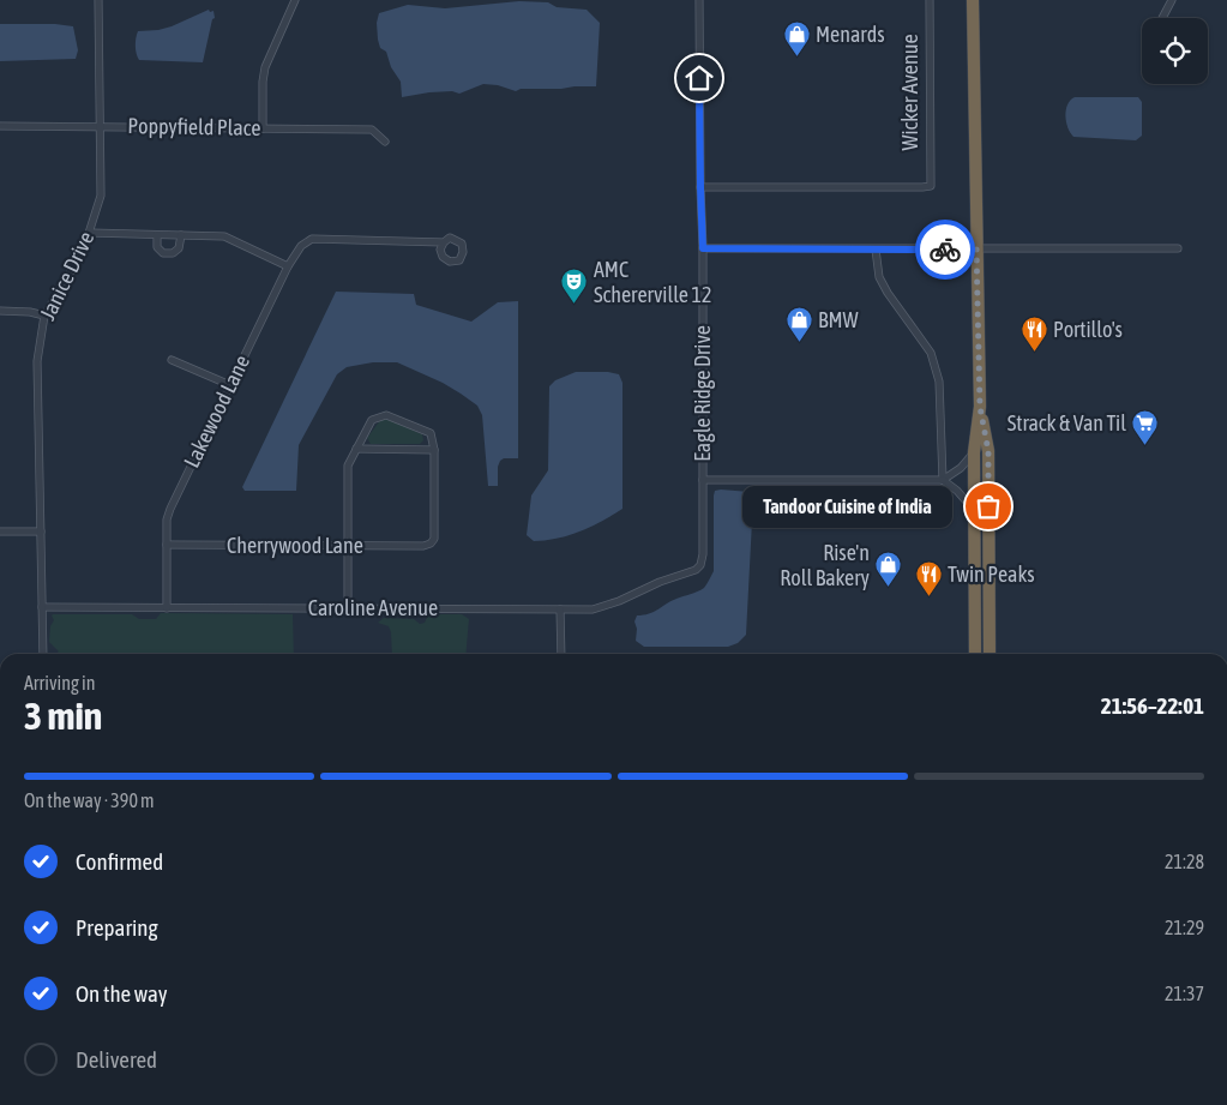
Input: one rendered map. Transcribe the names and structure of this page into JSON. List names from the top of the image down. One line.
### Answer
{"streets":{"street":["Wicker Avenue","Poppyfield Place","Janice Drive","Eagle Ridge Drive","Lakewood Lane","Cherrywood Lane","Caroline Avenue"]},"crossings":[["Wicker Avenue","Eagle Ridge Drive"],["Poppyfield Place","Janice Drive"],["Janice Drive","Caroline Avenue"],["Eagle Ridge Drive","Caroline Avenue"],["Lakewood Lane","Cherrywood Lane"],["Lakewood Lane","Caroline Avenue"]],"places":{"shop":["Menards","BMW","Rise'n Roll Bakery"],"theatre":["AMC Schererville 12"],"restaurant":["Portillo's","Twin Peaks"],"supermarket":["Strack & Van Til"],"other":["Tandoor Cuisine of India"]},"page":{"bubble":"Tandoor Cuisine of India","heading":["3 min","Arriving in","21:56–22:01"],"bar":"On the way · 390 m","list":[["Confirmed","21:28"],["Preparing","21:29"],["On the way","21:37"],"Delivered"]}}
